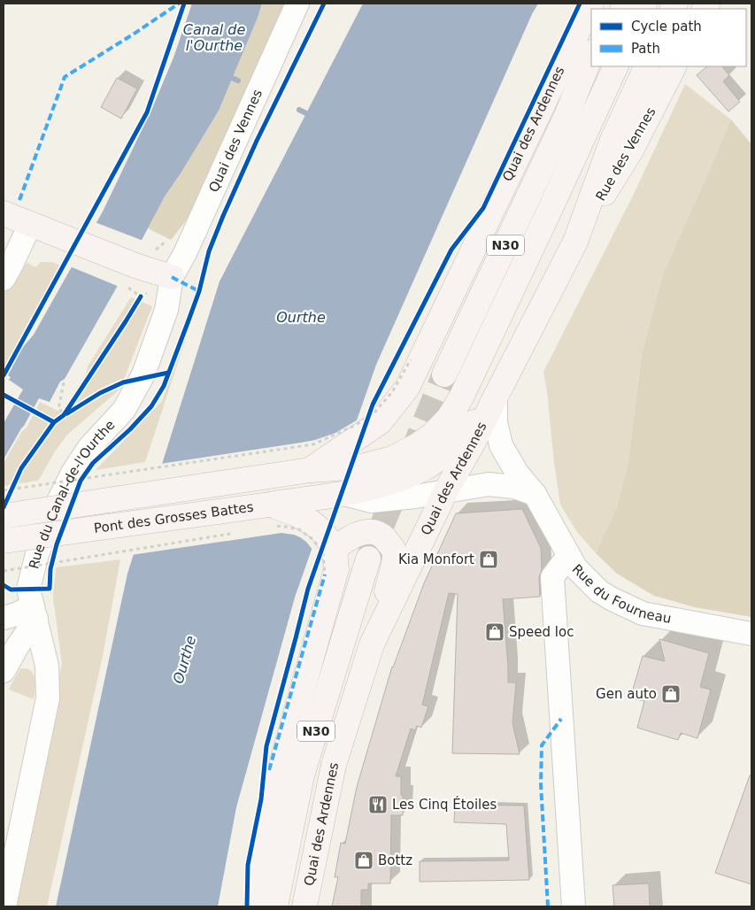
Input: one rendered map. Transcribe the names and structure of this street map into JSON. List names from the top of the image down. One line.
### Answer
{"streets":{"main road":["Quai des Ardennes","Rue des Vennes","N30","Pont des Grosses Battes"],"street":["Quai des Vennes","Rue du Canal-de-l'Ourthe","Rue du Fourneau"]},"crossings":[["Quai des Ardennes","Rue des Vennes"],["Quai des Ardennes","N30"],["Quai des Ardennes","Pont des Grosses Battes"],["Quai des Ardennes","Rue du Fourneau"],["Quai des Vennes","Rue du Canal-de-l'Ourthe"],["Pont des Grosses Battes","Rue du Fourneau"]],"water":["Canal de l'Ourthe","Ourthe"],"places":{"shop":["Kia Monfort","Speed loc","Gen auto","Bottz"],"restaurant":["Les Cinq Étoiles"]},"legend":["Cycle path","Path"]}
